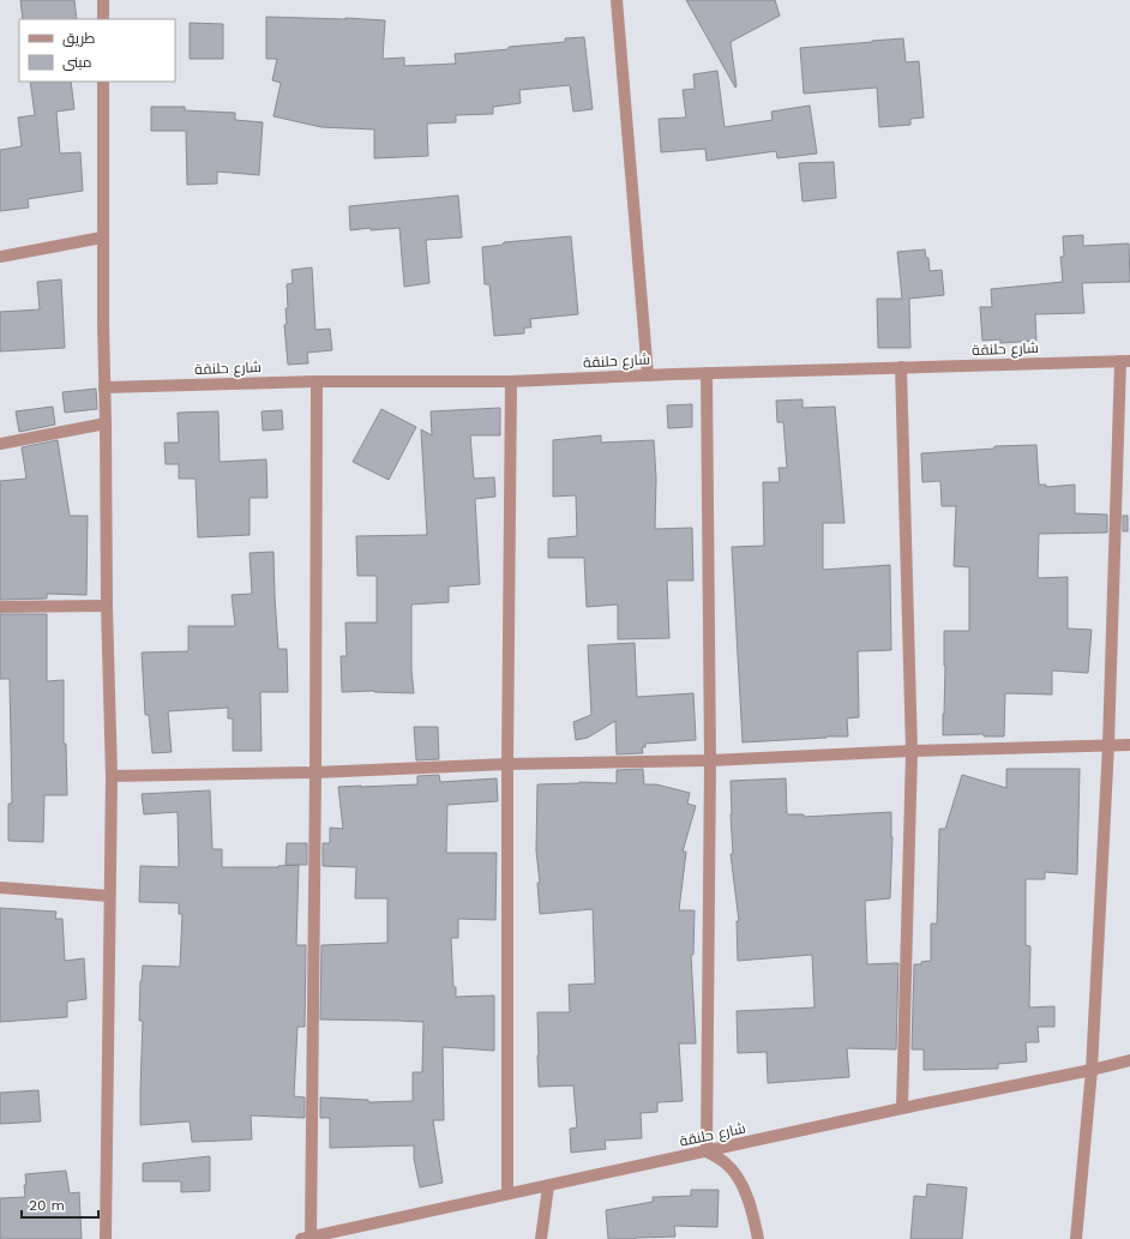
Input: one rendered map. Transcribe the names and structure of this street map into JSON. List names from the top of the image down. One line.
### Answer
{"streets":{"street":["شارع حلنقة"]},"legend":["طريق","مبنى"],"scale_bar":"20 m"}
